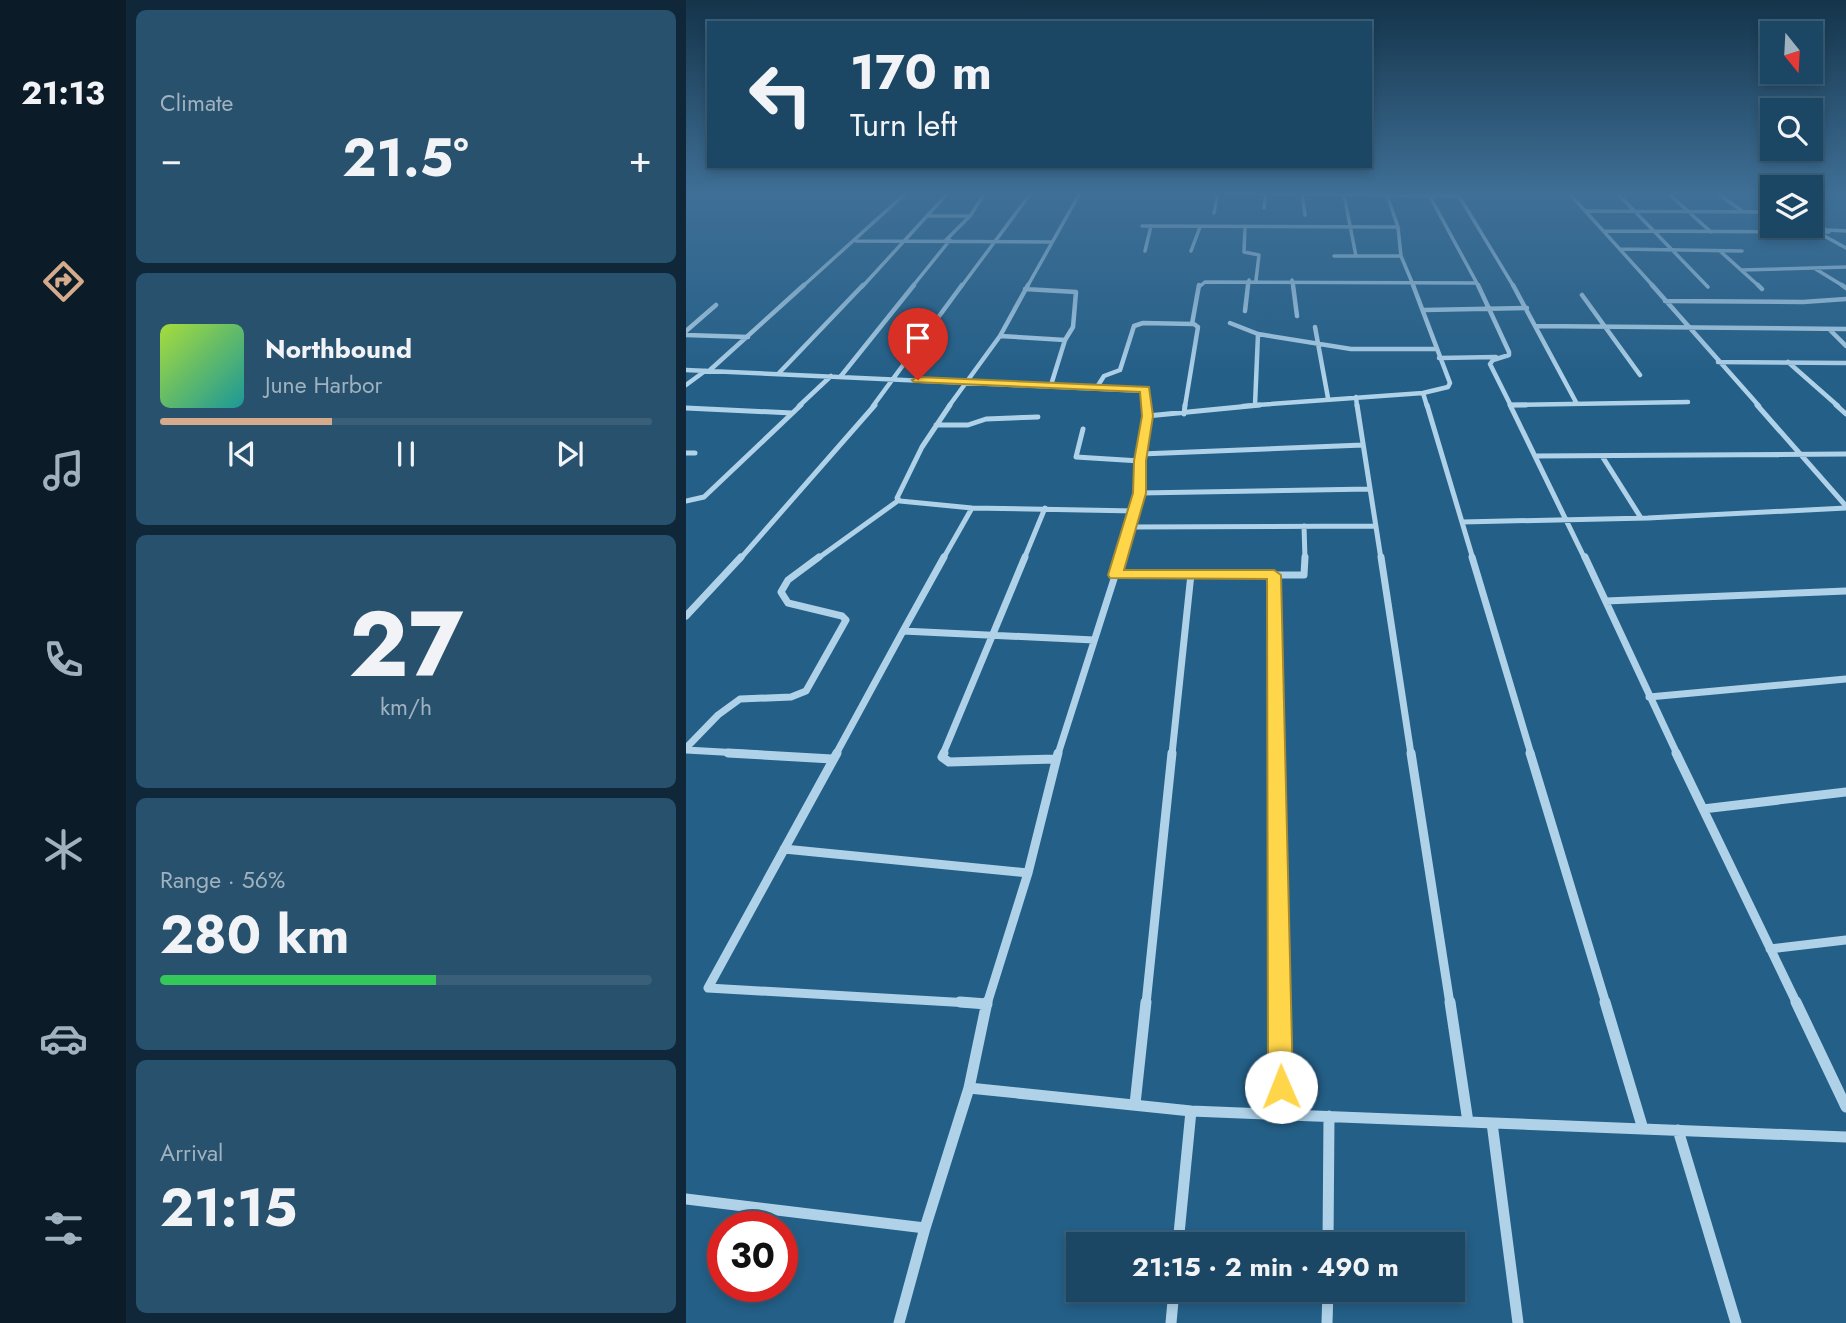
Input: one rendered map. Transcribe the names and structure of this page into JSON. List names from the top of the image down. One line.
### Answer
{"north":"bottom","page":{"tabs":"21:13","tile":["Climate",["27","km/h"],["Range · 56%","280 km"],["Arrival","21:15"]],"turn":["170 m","Turn left"],"heat":["−","21.5°","+"],"song":["Northbound","June Harbor"],"limit":"30","trip":"21:15 · 2 min · 490 m"}}
